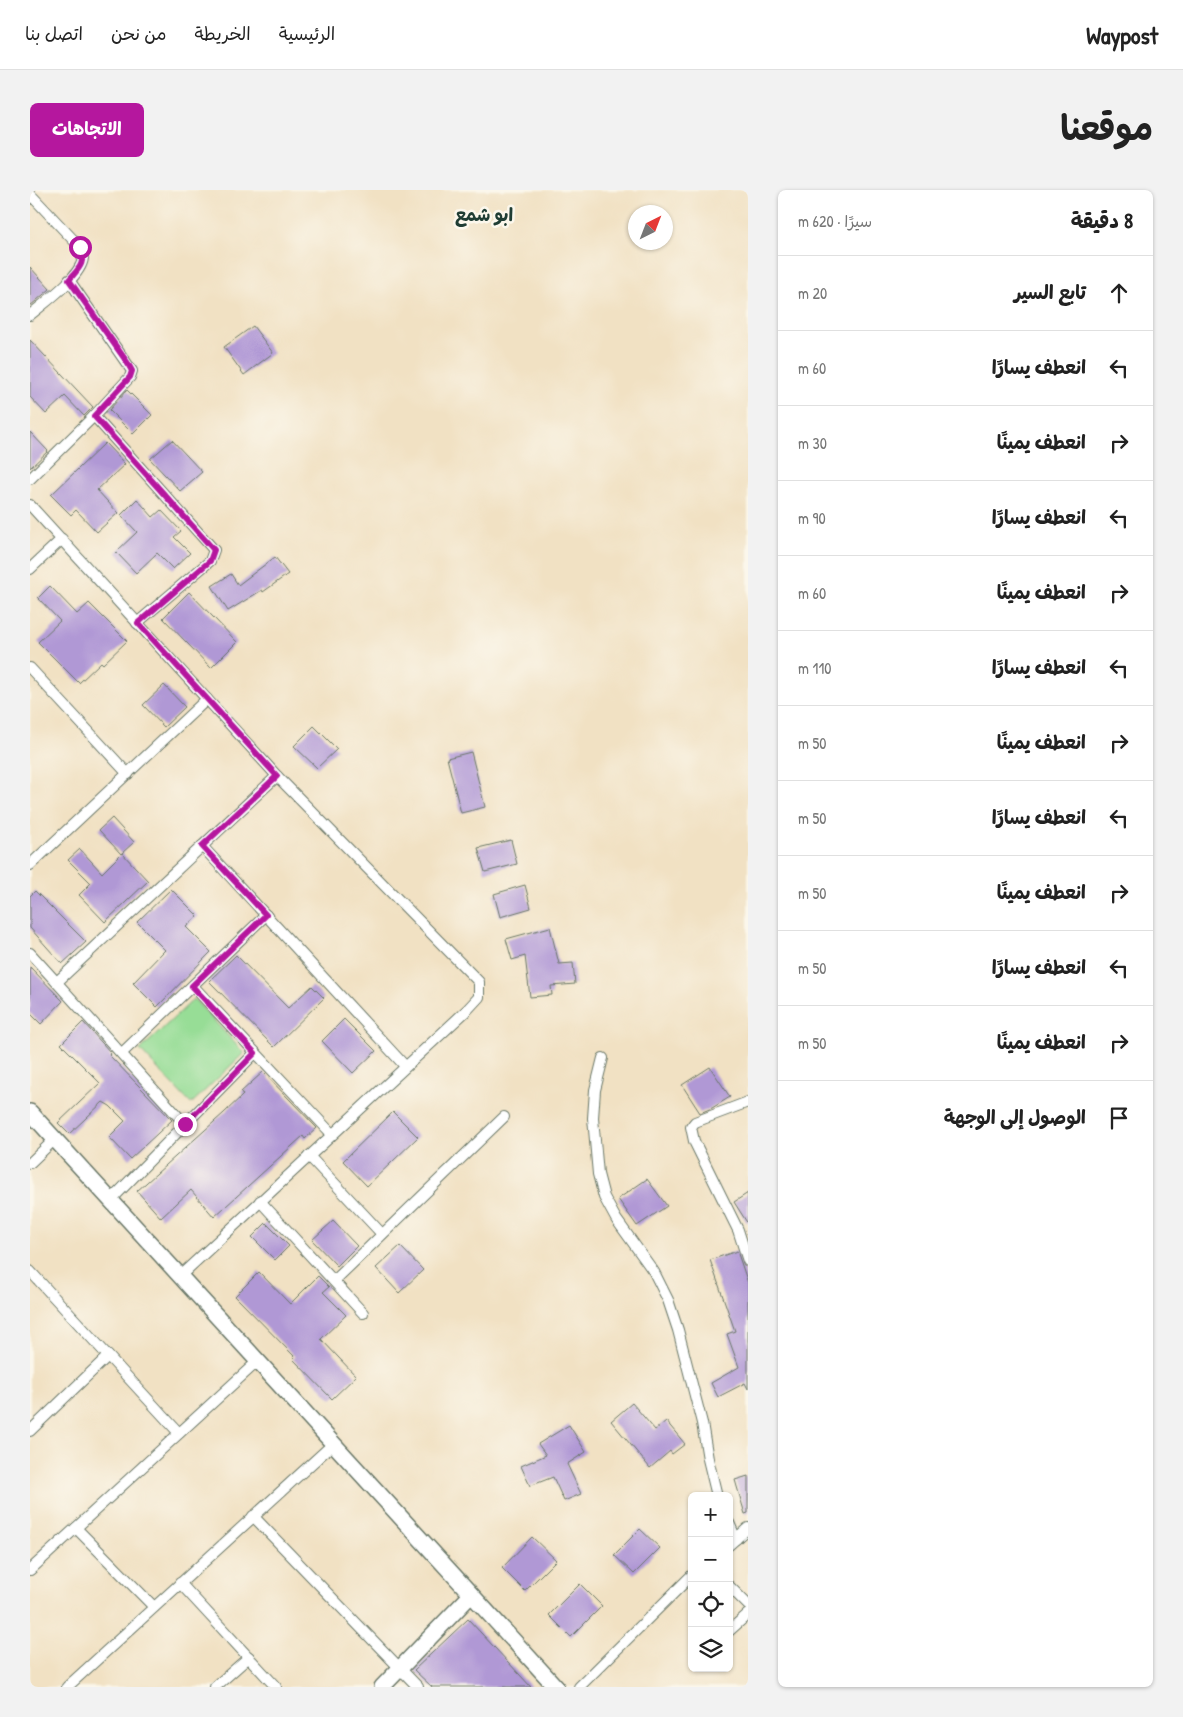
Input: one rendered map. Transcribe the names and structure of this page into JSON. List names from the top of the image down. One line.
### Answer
{"districts":["ابو شمع"],"north":"top right","page":{"header":"Waypost","nav":["الرئيسية","الخريطة","من نحن","اتصل بنا"],"title":"موقعنا","buttons":"الاتجاهات","heading":["8 دقيقة","سيرًا · 620 m"],"list":[["تابع السير","20 m"],["انعطف يسارًا","60 m"],["انعطف يمينًا","30 m"],["انعطف يسارًا","90 m"],["انعطف يمينًا","60 m"],["انعطف يسارًا","110 m"],["انعطف يمينًا","50 m"],["انعطف يسارًا","50 m"],["انعطف يمينًا","50 m"],["انعطف يسارًا","50 m"],["انعطف يمينًا","50 m"],"الوصول إلى الوجهة"],"map_buttons":["+","−"]}}
